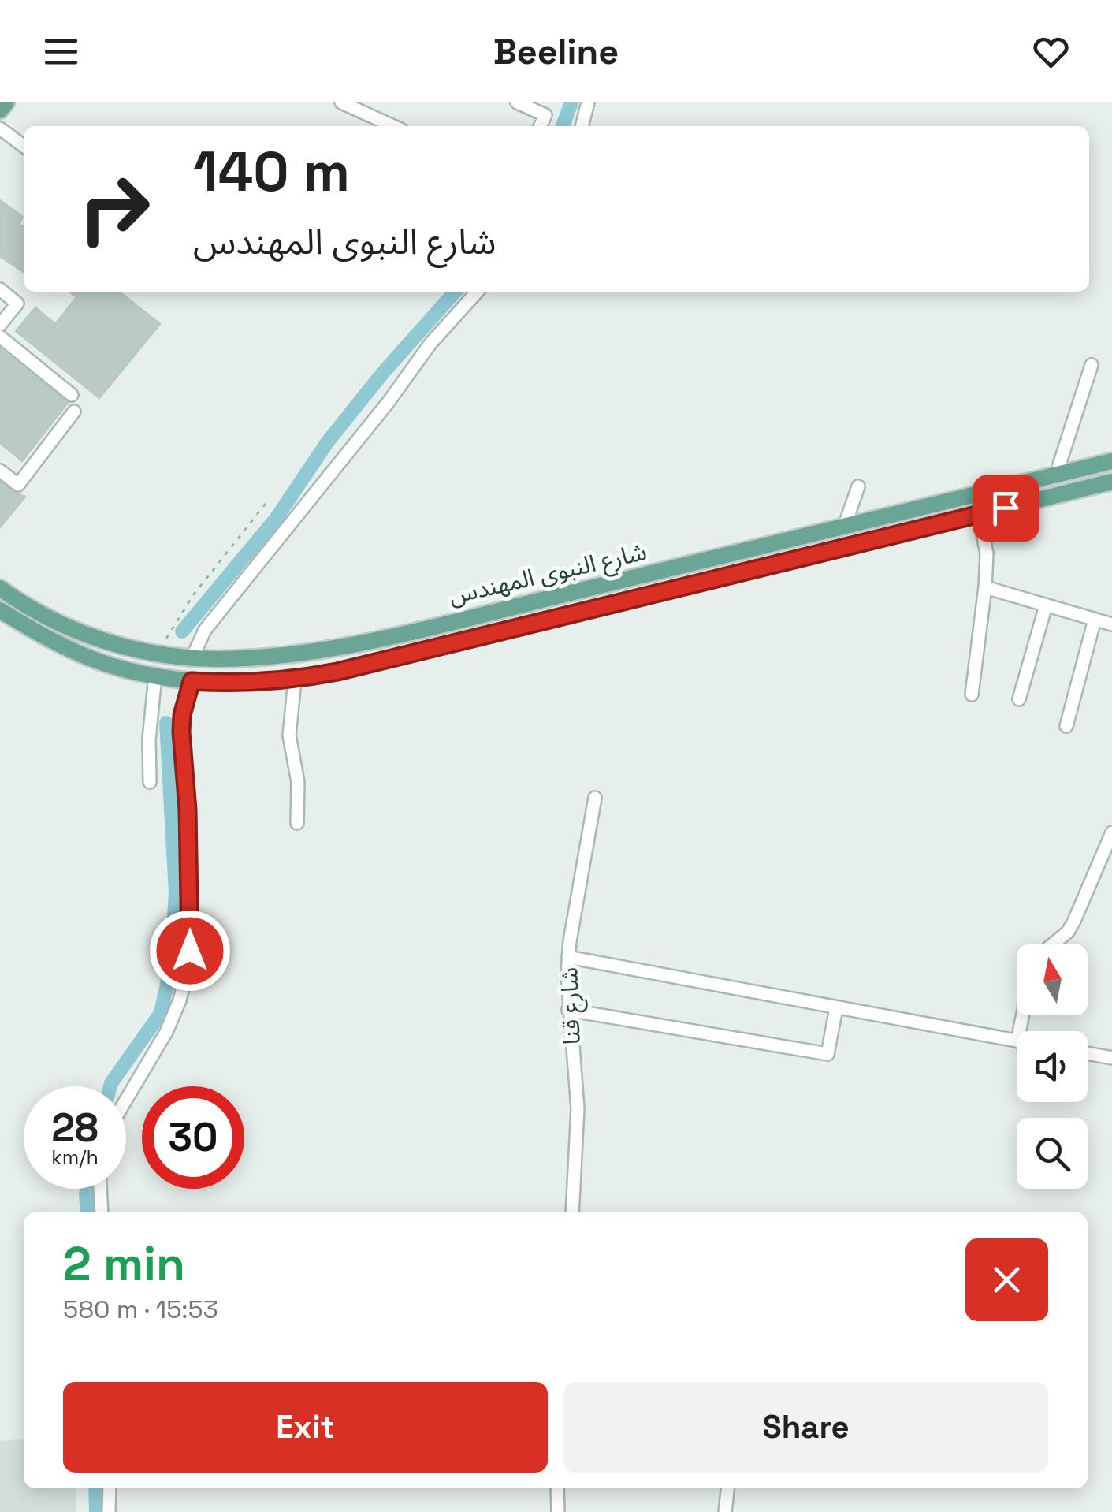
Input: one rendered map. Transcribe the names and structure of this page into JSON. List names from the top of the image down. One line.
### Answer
{"streets":{"main road":["شارع النبوى المهندس"],"street":["شارع قنا"]},"north":"top","page":{"header":"Beeline","turn":["140 m","شارع النبوى المهندس"],"speed":"28 km/h","limit":"30","heading":["2 min","580 m · 15:53"],"buttons":["Exit","Share"]}}
